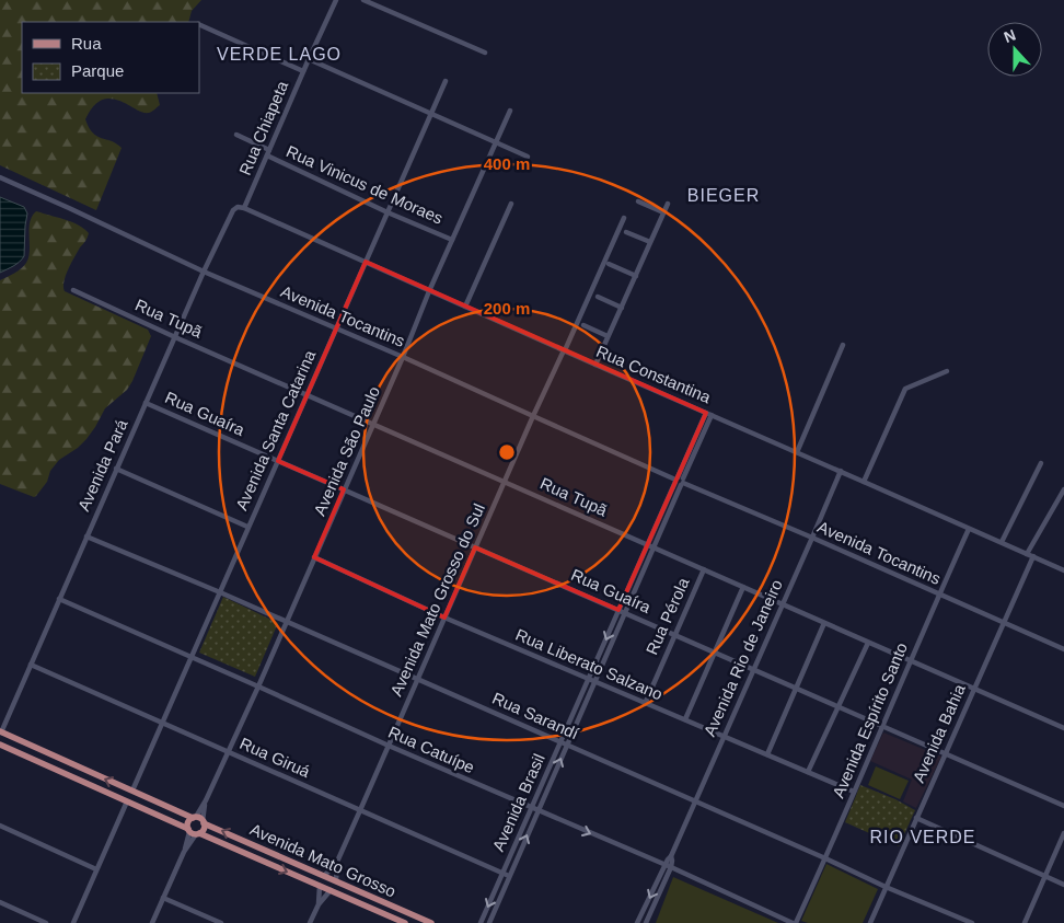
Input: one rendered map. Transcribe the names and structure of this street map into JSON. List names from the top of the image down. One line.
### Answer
{"streets":{"main road":["Avenida Mato Grosso"],"street":["Rua Chiapeta","Rua Vinicus de Moraes","Avenida Tocantins","Rua Tupã","Rua Constantina","Rua Guaíra","Avenida Santa Catarina","Avenida São Paulo","Avenida Pará","Avenida Mato Grosso do Sul","Rua Pérola","Avenida Rio de Janeiro","Rua Liberato Salzano","Rua Sarandí","Avenida Espírito Santo","Avenida Bahia","Rua Catuípe","Rua Giruá","Avenida Brasil"]},"crossings":[["Rua Chiapeta","Rua Vinicus de Moraes"],["Rua Chiapeta","Rua Constantina"],["Rua Chiapeta","Avenida Pará"],["Rua Vinicus de Moraes","Avenida Santa Catarina"],["Rua Vinicus de Moraes","Avenida São Paulo"],["Avenida Tocantins","Avenida Santa Catarina"],["Avenida Tocantins","Avenida São Paulo"],["Avenida Tocantins","Avenida Pará"],["Avenida Tocantins","Avenida Mato Grosso do Sul"],["Avenida Tocantins","Avenida Rio de Janeiro"],["Avenida Tocantins","Avenida Espírito Santo"],["Avenida Tocantins","Avenida Bahia"],["Avenida Tocantins","Avenida Brasil"],["Rua Tupã","Avenida Santa Catarina"],["Rua Tupã","Avenida São Paulo"],["Rua Tupã","Avenida Pará"],["Rua Tupã","Avenida Mato Grosso do Sul"],["Rua Tupã","Rua Pérola"],["Rua Tupã","Avenida Rio de Janeiro"],["Rua Tupã","Avenida Espírito Santo"],["Rua Tupã","Avenida Bahia"],["Rua Tupã","Avenida Brasil"],["Rua Constantina","Avenida Santa Catarina"],["Rua Constantina","Avenida São Paulo"],["Rua Constantina","Avenida Pará"],["Rua Constantina","Avenida Mato Grosso do Sul"],["Rua Constantina","Avenida Rio de Janeiro"],["Rua Constantina","Avenida Espírito Santo"],["Rua Constantina","Avenida Bahia"],["Rua Constantina","Avenida Brasil"],["Rua Guaíra","Avenida Santa Catarina"],["Rua Guaíra","Avenida São Paulo"],["Rua Guaíra","Avenida Pará"],["Rua Guaíra","Avenida Mato Grosso do Sul"],["Rua Guaíra","Rua Pérola"],["Rua Guaíra","Avenida Rio de Janeiro"],["Rua Guaíra","Avenida Espírito Santo"],["Rua Guaíra","Avenida Bahia"],["Rua Guaíra","Avenida Brasil"],["Avenida Santa Catarina","Rua Sarandí"],["Avenida Santa Catarina","Rua Catuípe"],["Avenida Santa Catarina","Rua Giruá"],["Avenida São Paulo","Rua Liberato Salzano"],["Avenida São Paulo","Rua Sarandí"],["Avenida São Paulo","Rua Catuípe"],["Avenida São Paulo","Rua Giruá"],["Avenida São Paulo","Avenida Mato Grosso"],["Avenida Pará","Rua Sarandí"],["Avenida Pará","Rua Catuípe"],["Avenida Pará","Rua Giruá"],["Avenida Mato Grosso do Sul","Rua Liberato Salzano"],["Avenida Mato Grosso do Sul","Rua Sarandí"],["Avenida Mato Grosso do Sul","Rua Catuípe"],["Avenida Mato Grosso do Sul","Rua Giruá"],["Rua Pérola","Rua Liberato Salzano"],["Avenida Rio de Janeiro","Rua Liberato Salzano"],["Avenida Rio de Janeiro","Rua Sarandí"],["Avenida Rio de Janeiro","Rua Catuípe"],["Rua Liberato Salzano","Avenida Espírito Santo"],["Rua Liberato Salzano","Avenida Brasil"],["Rua Sarandí","Avenida Espírito Santo"],["Rua Sarandí","Avenida Bahia"],["Rua Sarandí","Avenida Brasil"],["Avenida Espírito Santo","Rua Catuípe"],["Rua Catuípe","Avenida Brasil"],["Rua Giruá","Avenida Brasil"]],"districts":["VERDE LAGO","BIEGER","RIO VERDE"],"legend":["Rua","Parque"],"north":"top","rings":["400 m","200 m"]}
